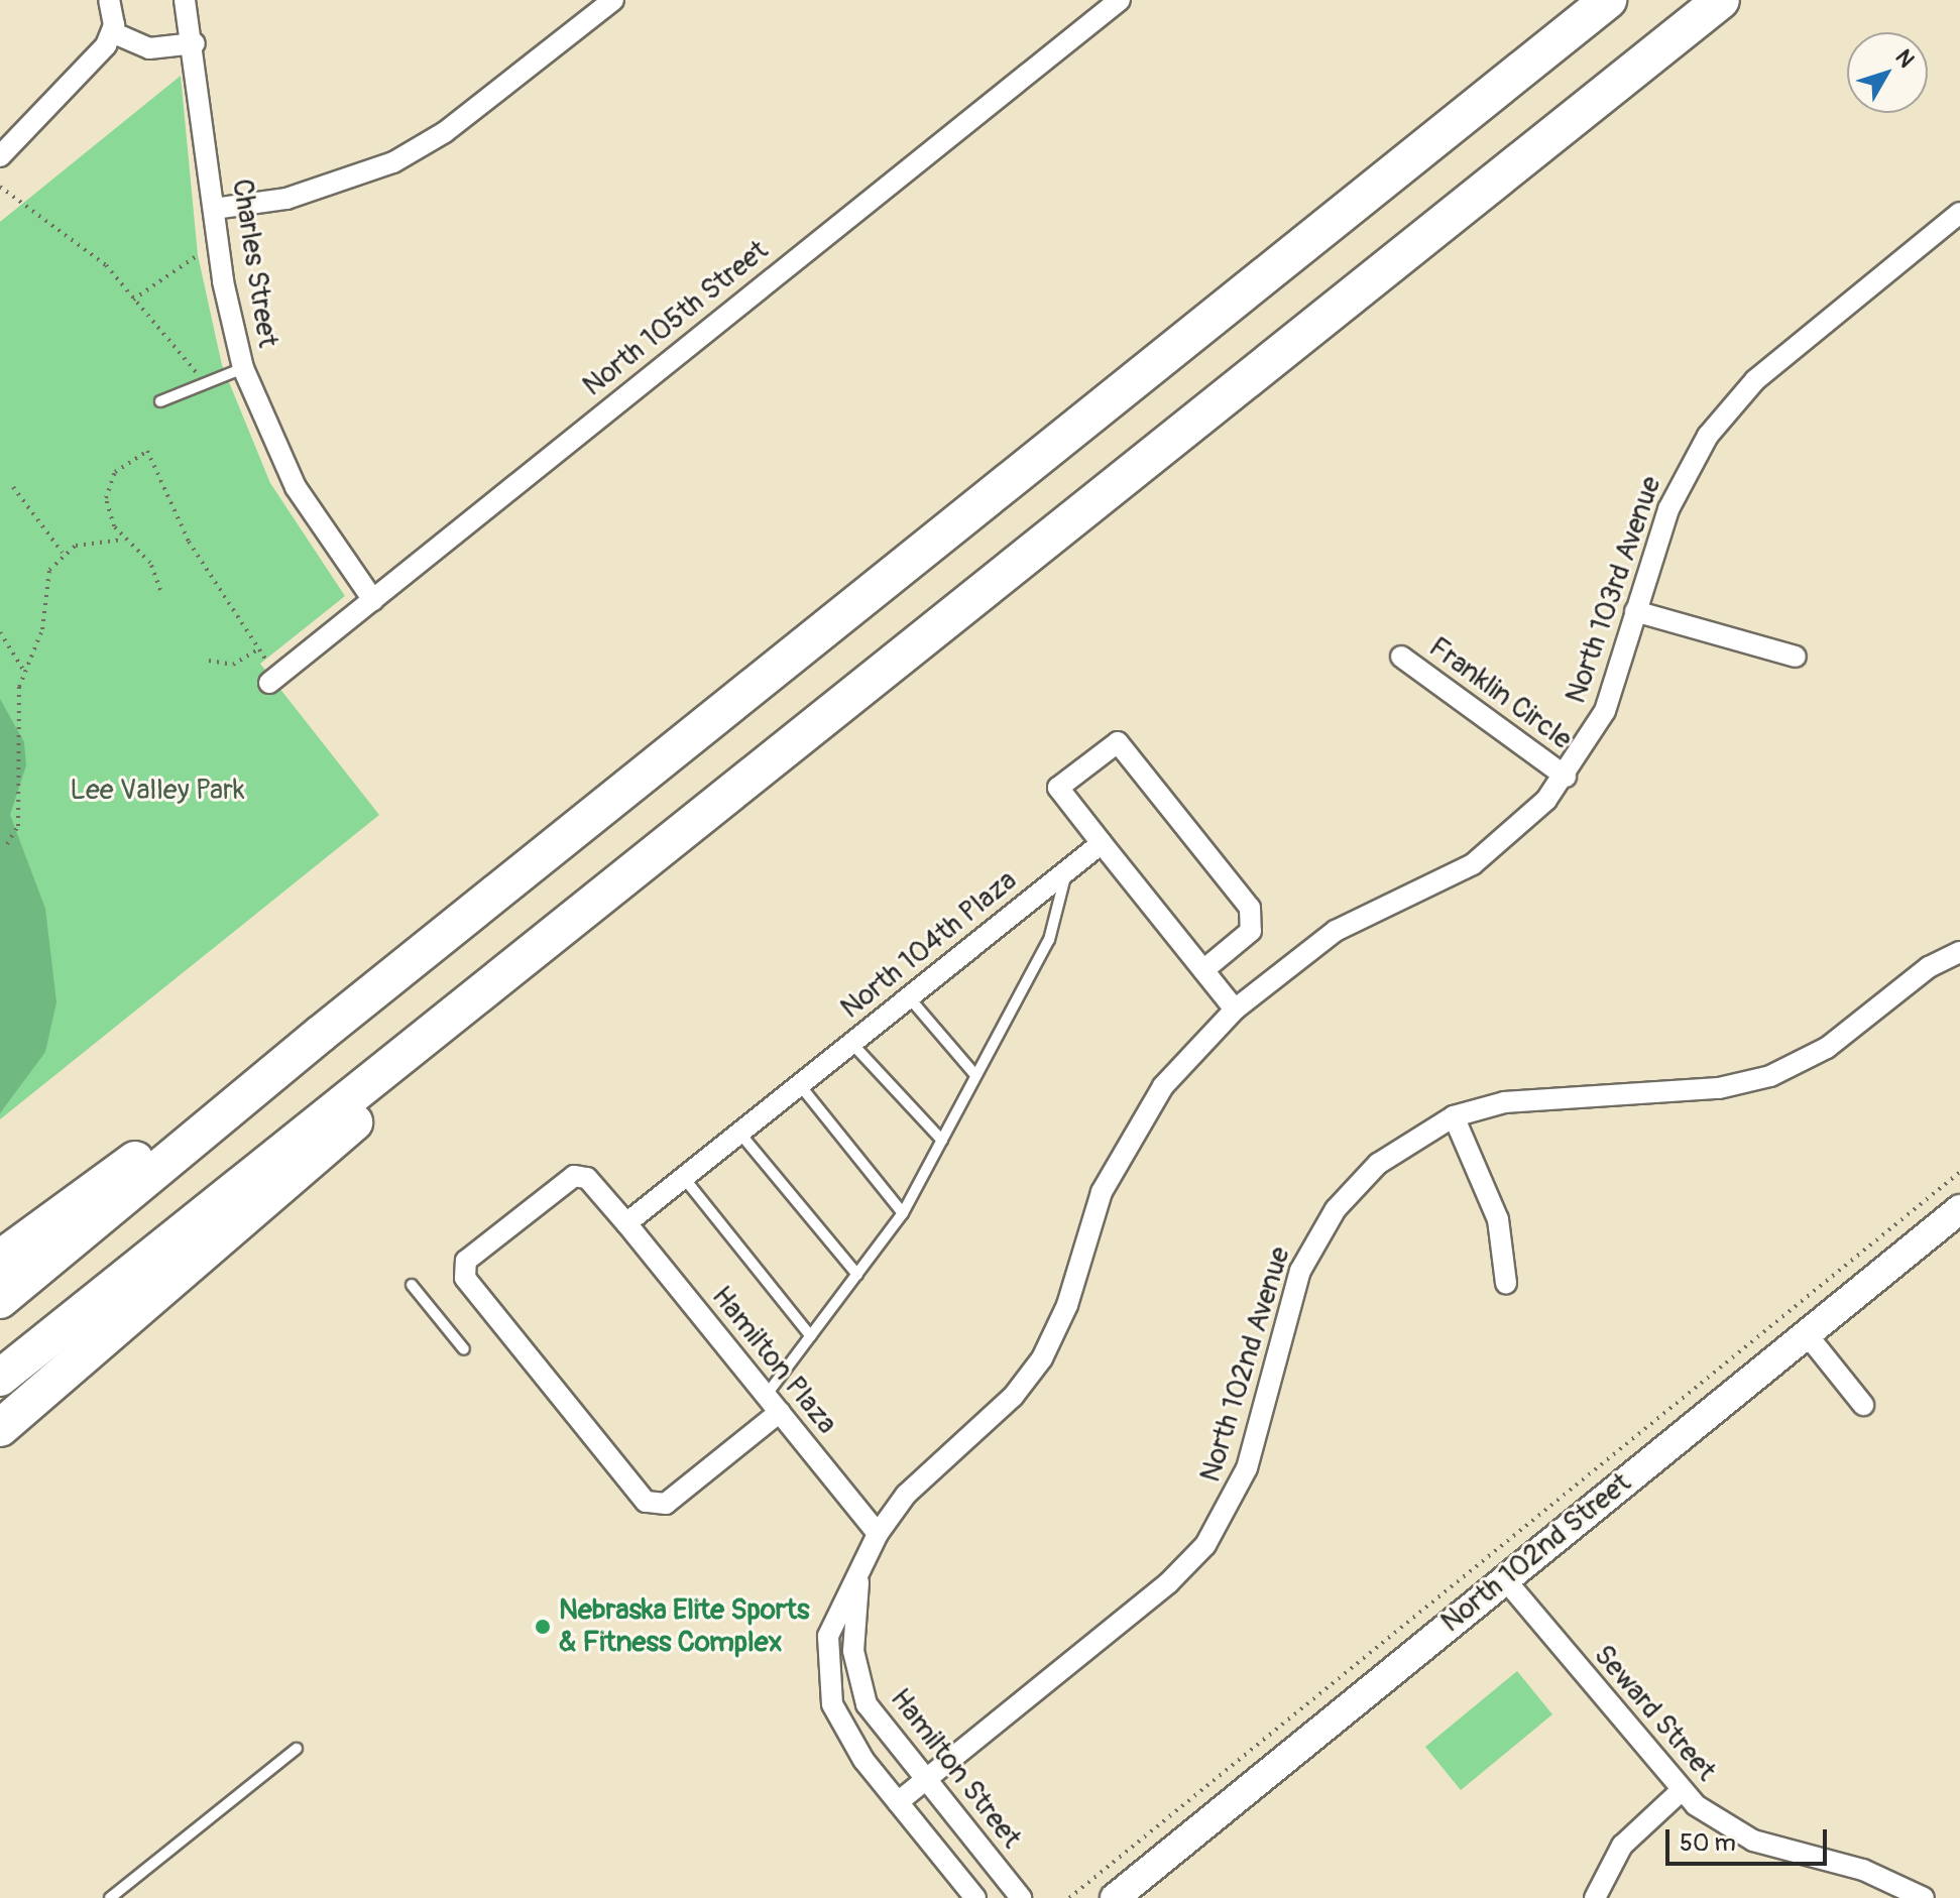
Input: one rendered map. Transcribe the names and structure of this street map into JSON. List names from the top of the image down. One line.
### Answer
{"streets":{"main road":["North 102nd Street"],"street":["Charles Street","North 105th Street","North 103rd Avenue","Franklin Circle","North 104th Plaza","Hamilton Plaza","North 102nd Avenue","Seward Street","Hamilton Street"]},"crossings":[["Charles Street","North 105th Street"],["North 103rd Avenue","Franklin Circle"],["North 103rd Avenue","Hamilton Plaza"],["North 103rd Avenue","Hamilton Street"],["North 104th Plaza","Hamilton Plaza"],["North 102nd Avenue","Hamilton Street"],["North 102nd Street","Seward Street"]],"parks":["Lee Valley Park"],"places":["Nebraska Elite Sports & Fitness Complex"],"scale_bar":"50 m","north":"top right"}
